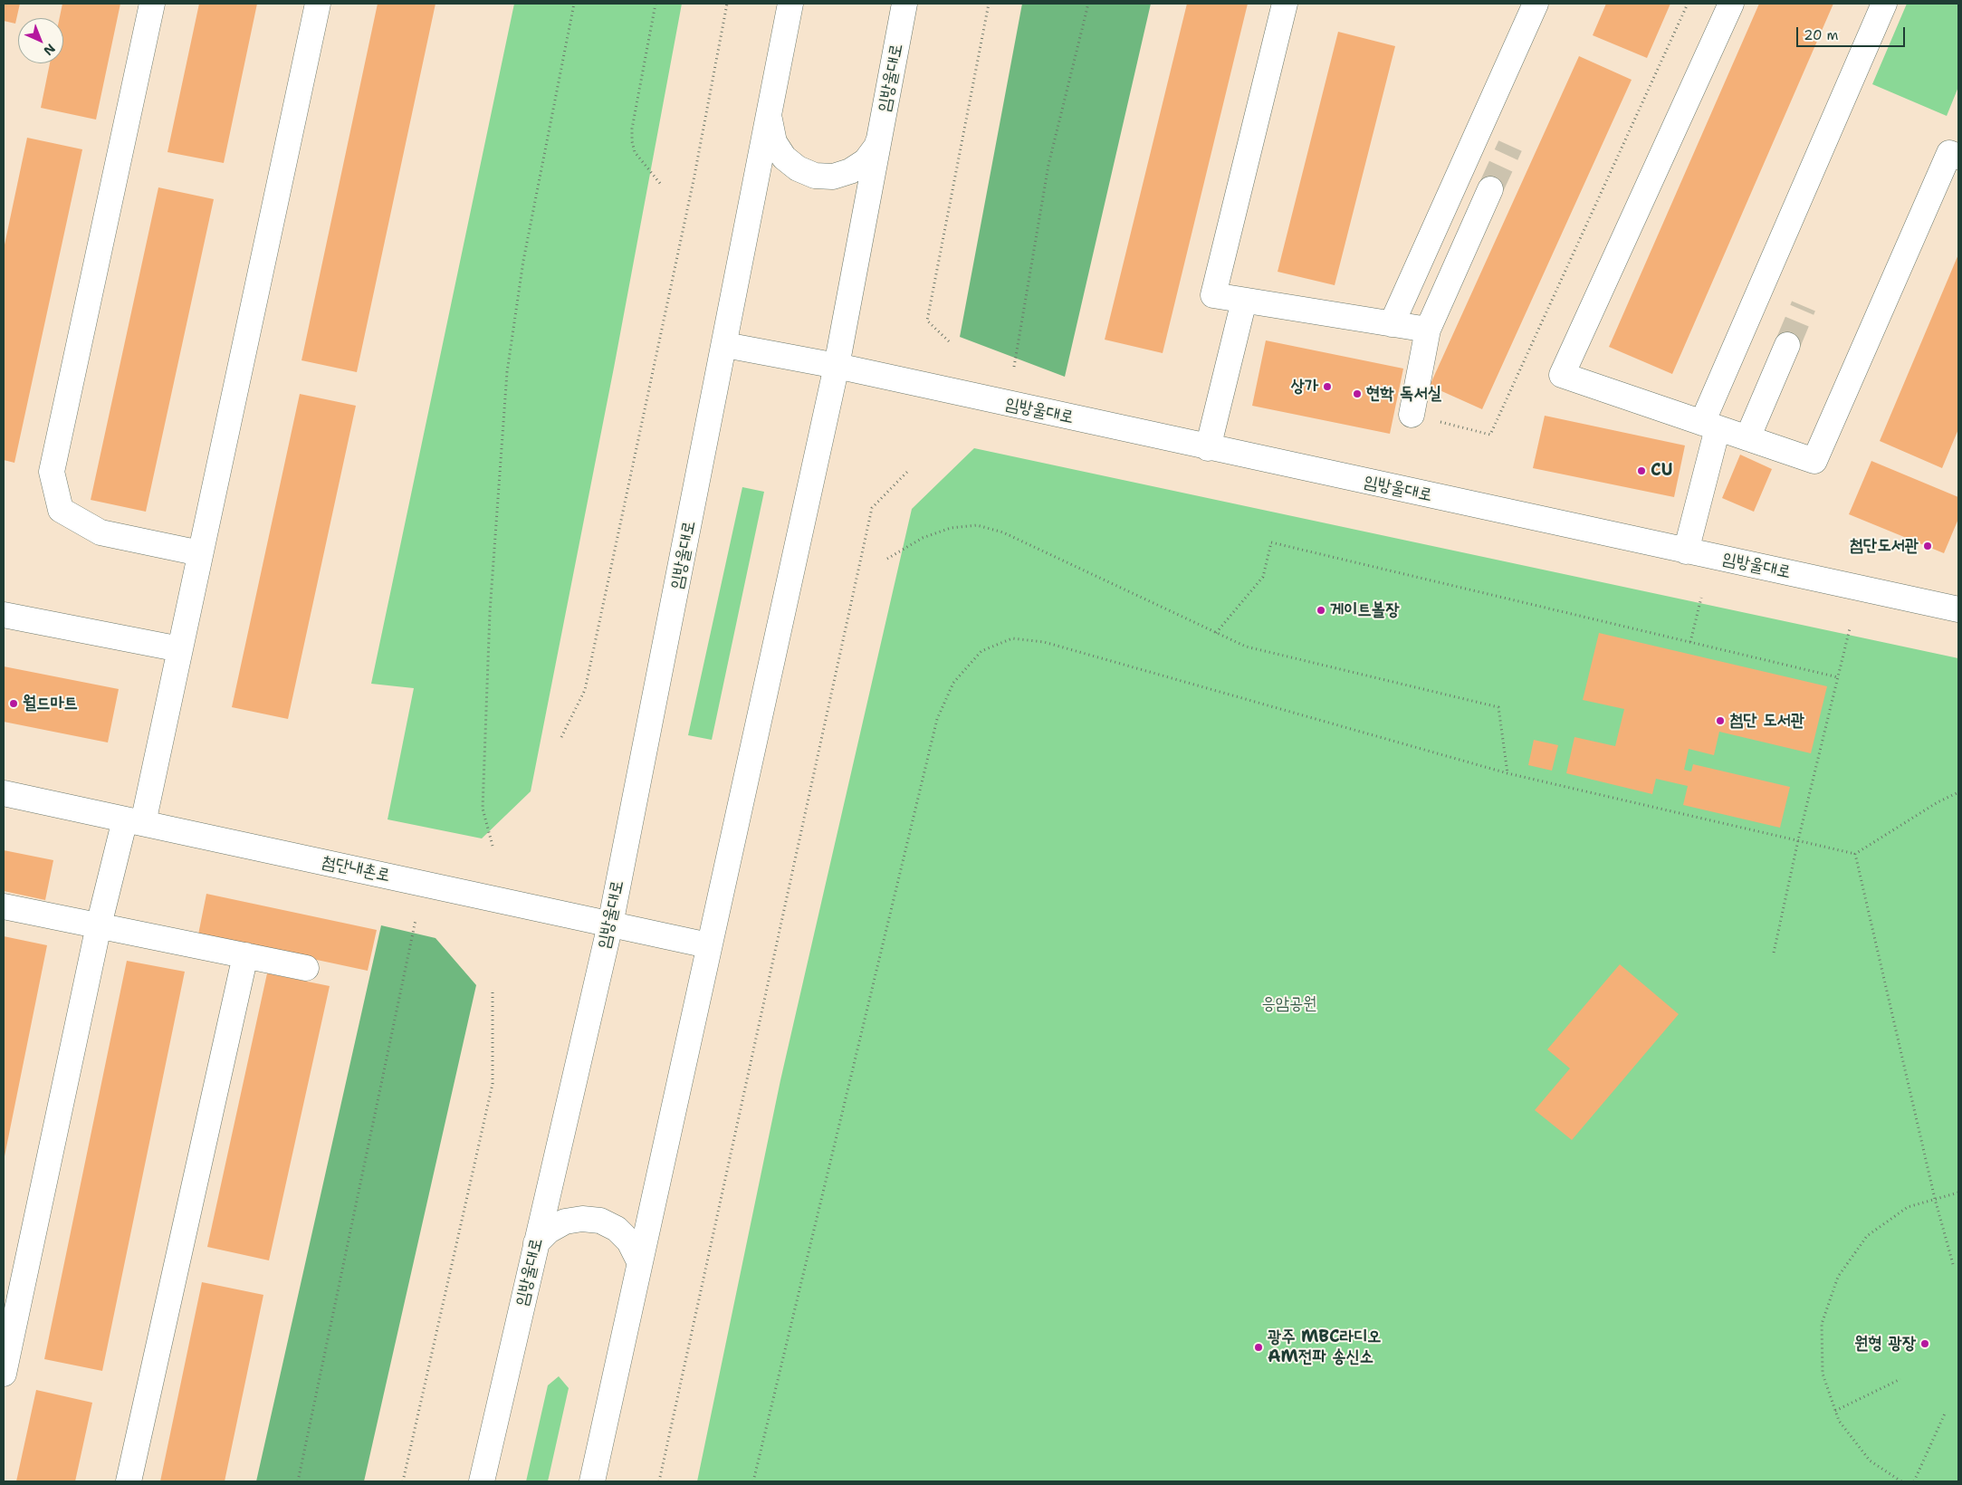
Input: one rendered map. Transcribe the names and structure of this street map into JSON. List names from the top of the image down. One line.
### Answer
{"streets":{"main road":["임방울대로","첨단내촌로"]},"crossings":[["임방울대로","첨단내촌로"]],"parks":["응암공원"],"places":["상가","현학 독서실","CU","첨단도서관","게이트볼장","월드마트","첨단 도서관","원형 광장","광주 MBC라디오 AM전파 송신소"],"scale_bar":"20 m","north":"bottom right"}
